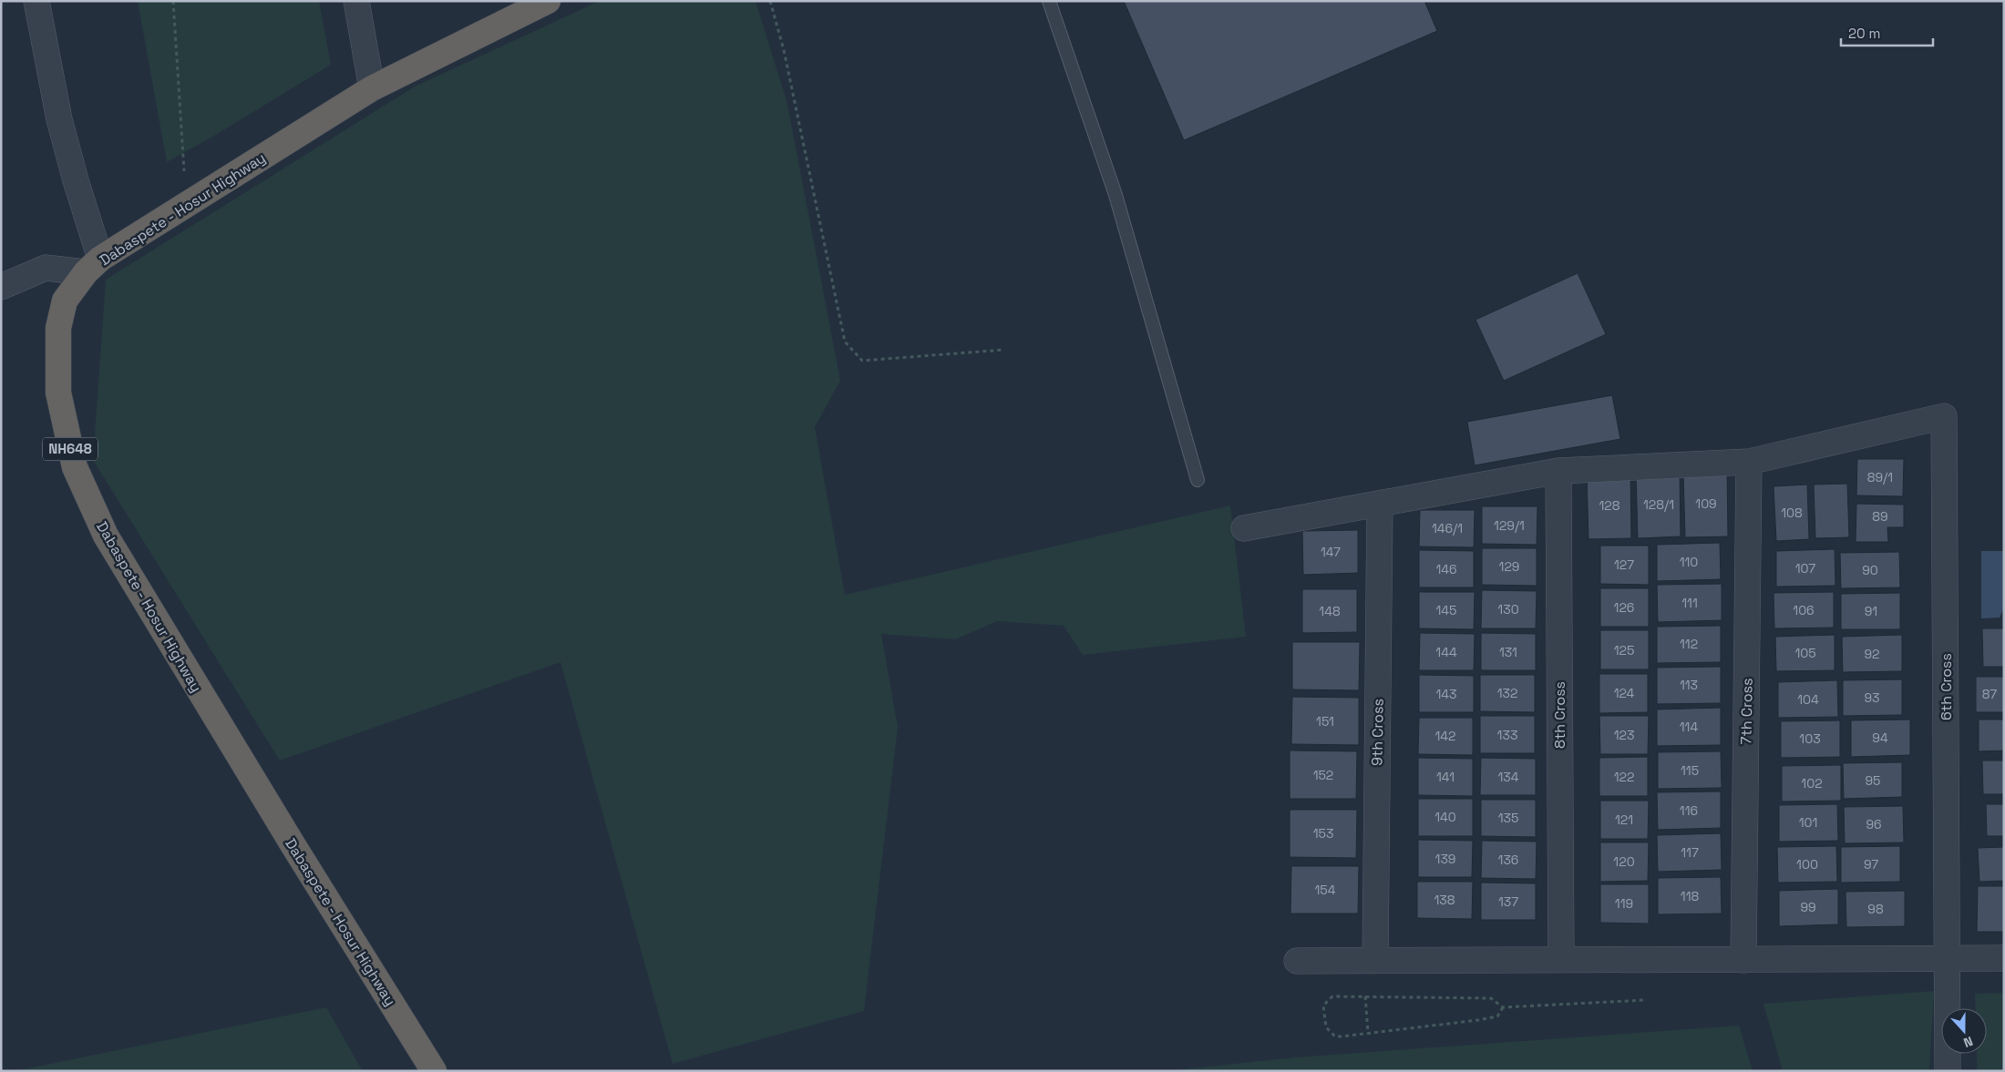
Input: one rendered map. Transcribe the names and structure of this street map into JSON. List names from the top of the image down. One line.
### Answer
{"streets":{"highway":["Dabaspete - Hosur Highway","NH648"],"street":["6th Cross","7th Cross","8th Cross","9th Cross"]},"crossings":[["6th Cross","7th Cross"]],"house_numbers":["89/1","109","128/1","128","108","89","129/1","146/1","147","110","127","129","107","146","90","111","126","130","145","106","148","91","112","125","144","131","105","92","113","132","124","143","87","93","104","151","114","133","123","142","94","103","115","152","141","134","122","95","102","116","140","135","121","101","96","153","117","139","136","120","100","97","154","118","138","137","119","99","98"],"scale_bar":"20 m","north":"bottom"}
